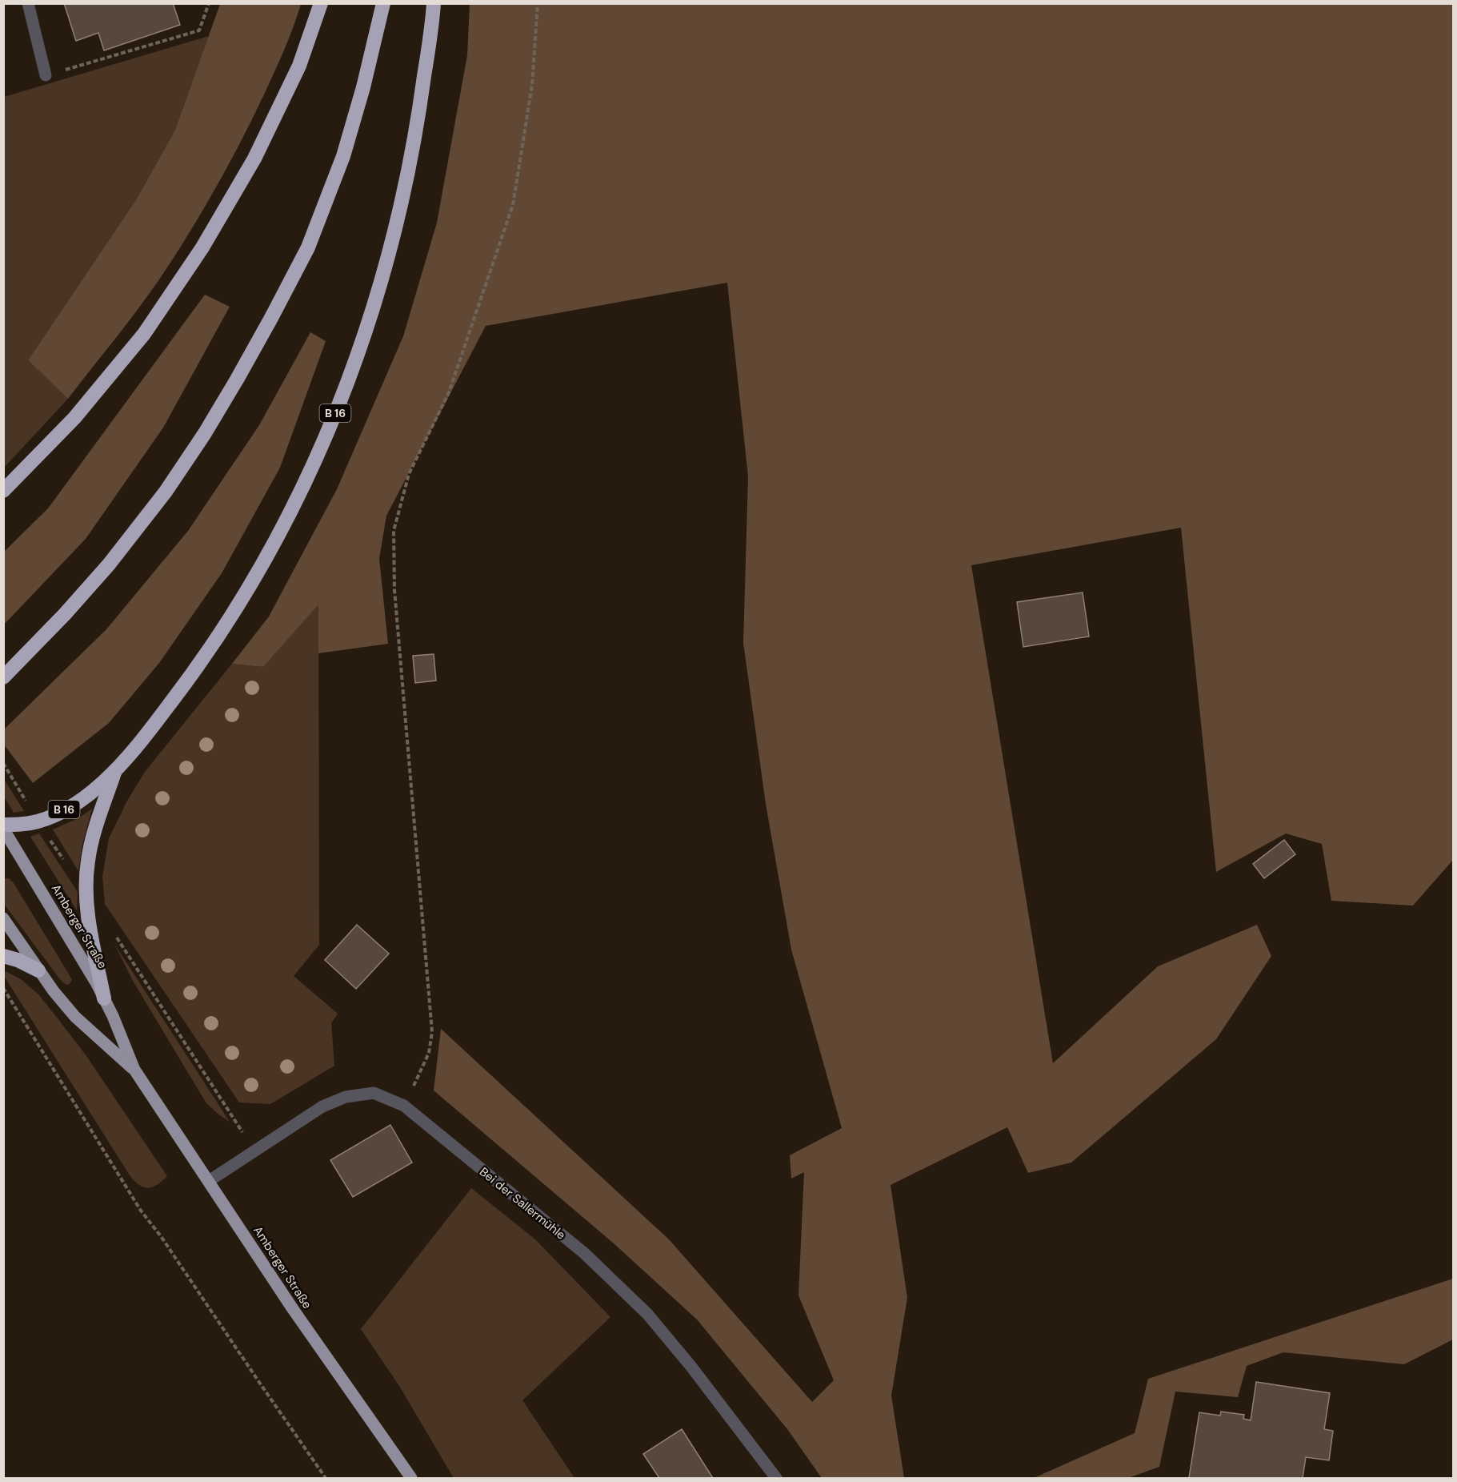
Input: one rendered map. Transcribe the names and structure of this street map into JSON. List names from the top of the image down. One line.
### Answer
{"streets":{"highway":["B 16"],"main road":["Amberger Straße"],"street":["Bei der Sallermühle"]},"crossings":[["Amberger Straße","Bei der Sallermühle"]]}
